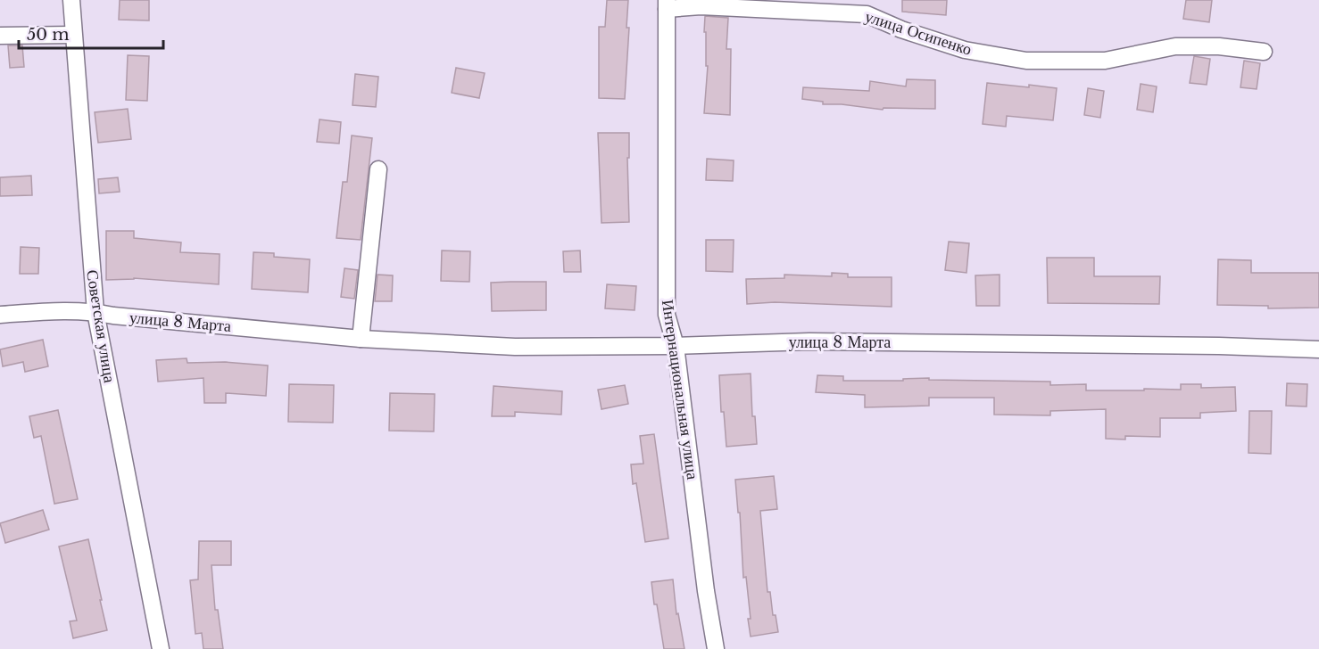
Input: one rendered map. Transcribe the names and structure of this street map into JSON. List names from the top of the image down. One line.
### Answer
{"streets":{"street":["улица Осипенко","улица 8 Марта","Советская улица","Интернациональная улица"]},"crossings":[["улица Осипенко","Интернациональная улица"],["улица 8 Марта","Советская улица"],["улица 8 Марта","Интернациональная улица"]],"scale_bar":"50 m"}
